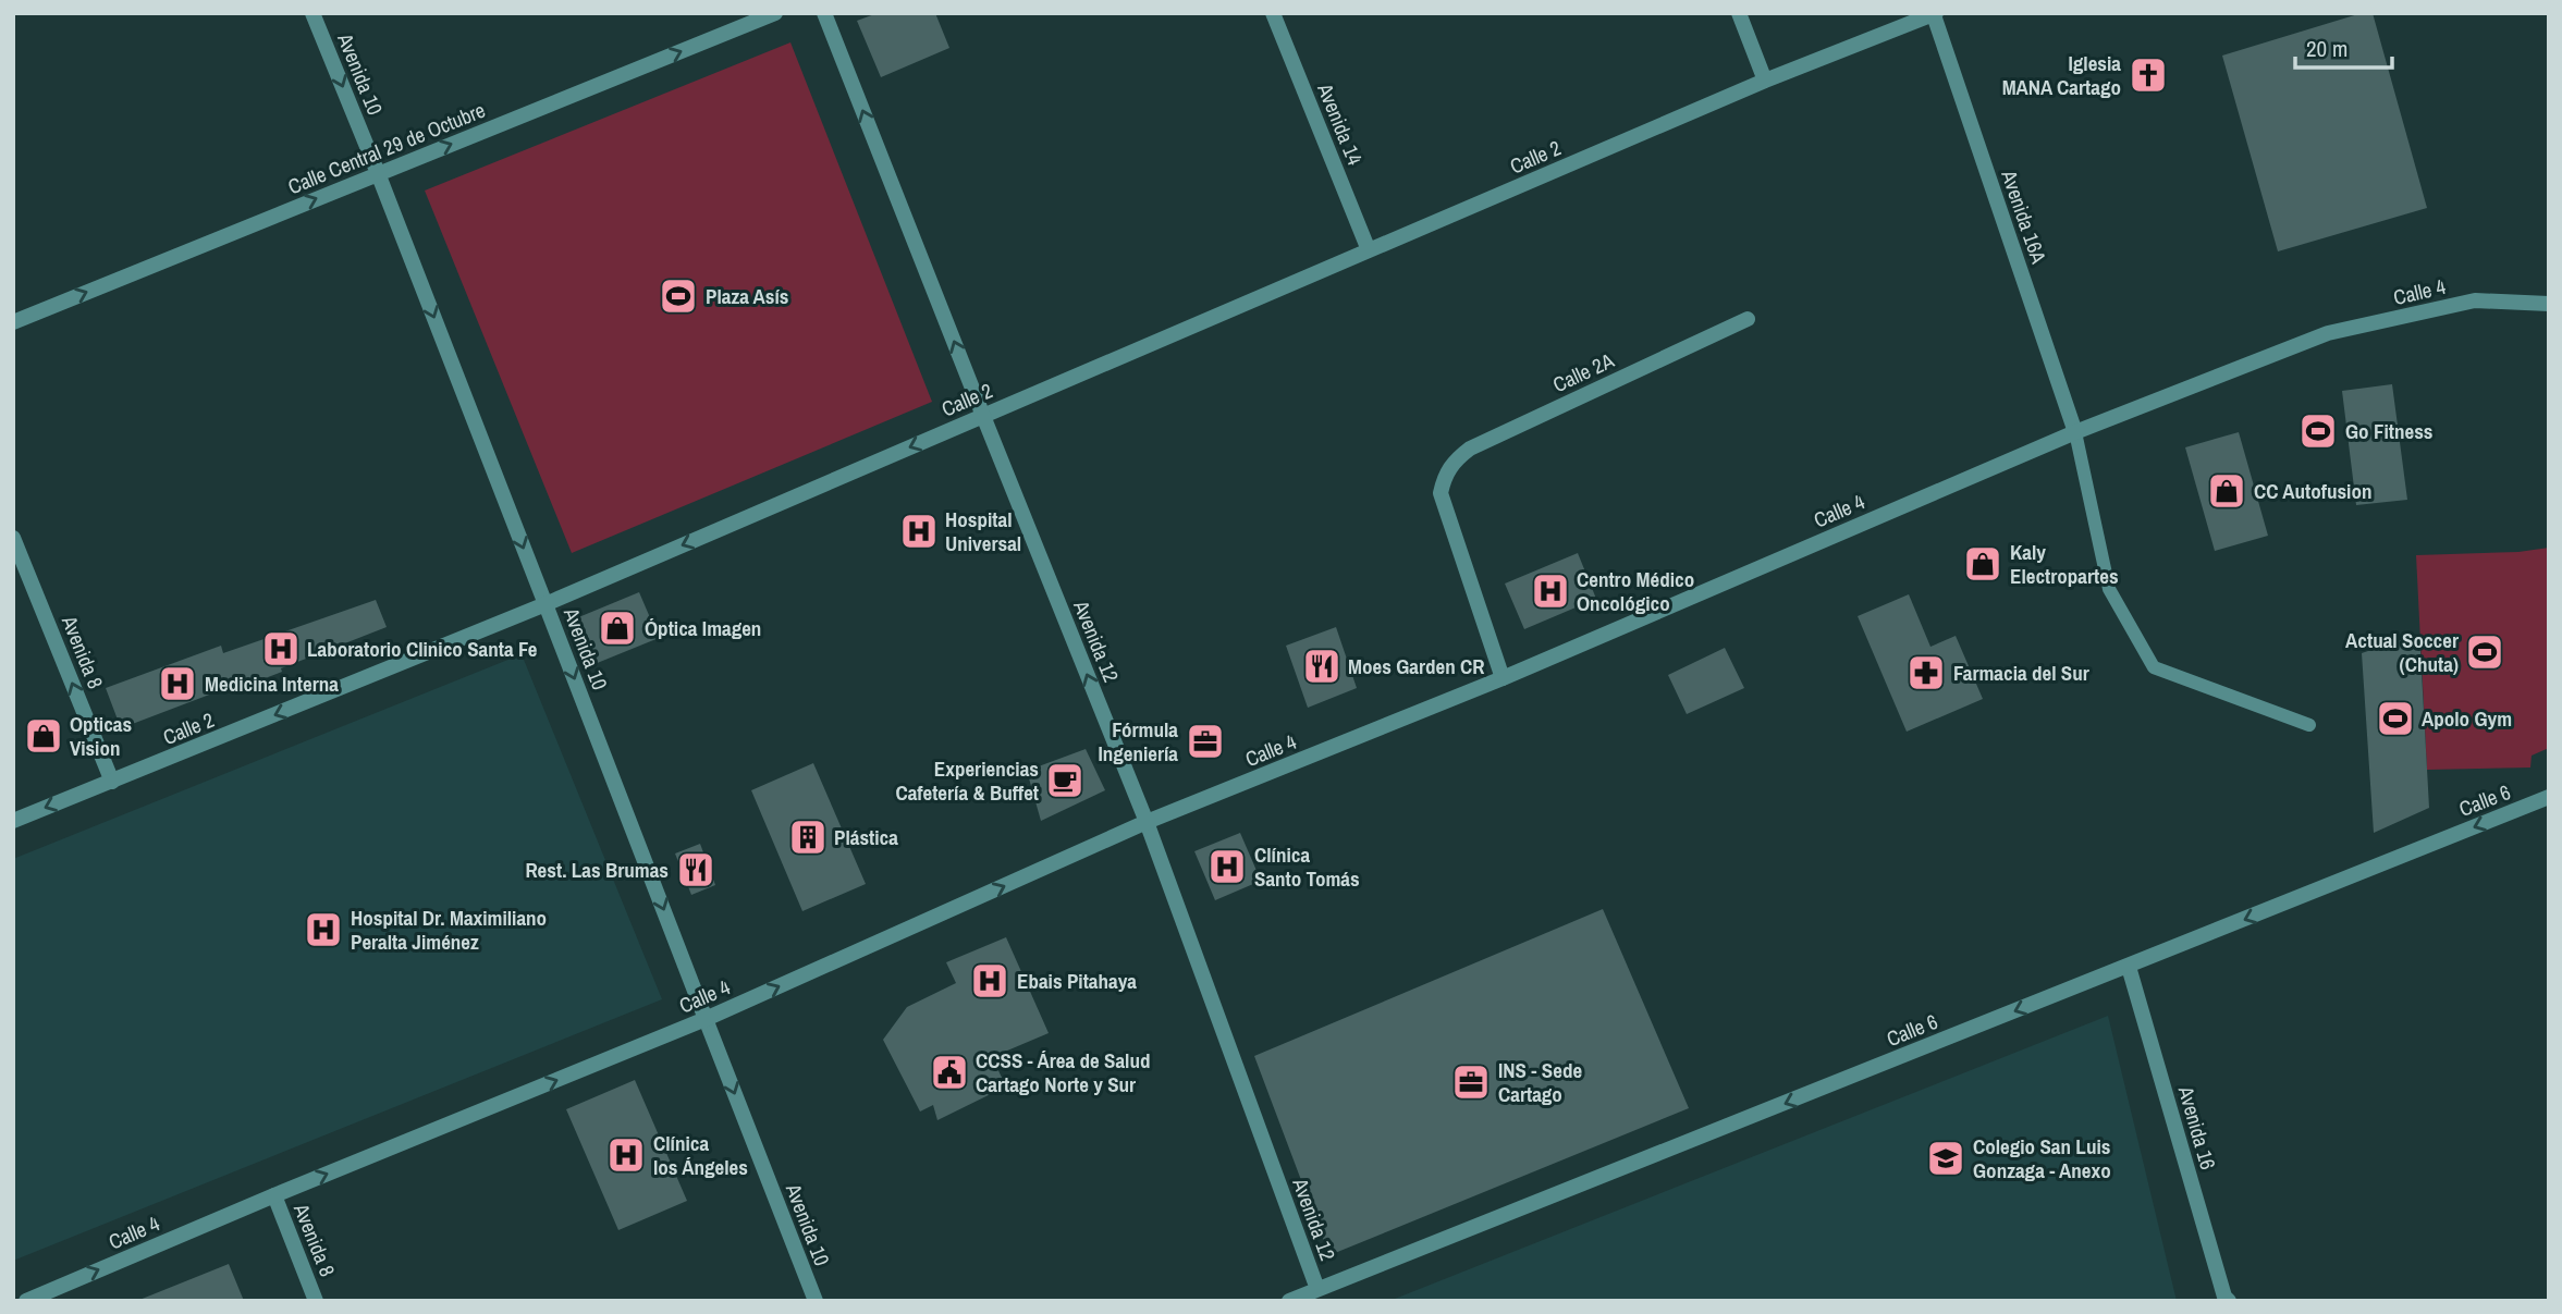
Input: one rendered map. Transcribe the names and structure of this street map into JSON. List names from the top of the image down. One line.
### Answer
{"streets":{"street":["Avenida 10","Avenida 14","Calle Central 29 de Octubre","Calle 2","Avenida 16A","Calle 4","Calle 2A","Avenida 12","Avenida 8","Calle 6","Avenida 16"]},"crossings":[["Avenida 10","Calle Central 29 de Octubre"],["Avenida 10","Calle 2"],["Avenida 10","Calle 4"],["Avenida 14","Calle 2"],["Calle 2","Avenida 16A"],["Calle 2","Avenida 12"],["Calle 2","Avenida 8"],["Avenida 16A","Calle 4"],["Calle 4","Calle 2A"],["Calle 4","Avenida 12"],["Calle 4","Avenida 8"],["Avenida 12","Calle 6"],["Calle 6","Avenida 16"]],"one_way":["Avenida 10","Calle Central 29 de Octubre","Calle 2","Calle 4","Avenida 12","Avenida 8","Calle 6"],"places":{"church":["Iglesia MANA Cartago"],"sports":["Plaza Asís","Go Fitness","Actual Soccer (Chuta)","Apolo Gym"],"shop":["CC Autofusion","Kaly Electropartes","Óptica Imagen","Opticas Vision"],"hospital":["Hospital Universal","Centro Médico Oncológico","Laboratorio Clinico Santa Fe","Medicina Interna","Clínica Santo Tomás","Hospital Dr. Maximiliano Peralta Jiménez","Ebais Pitahaya","Clínica los Ángeles"],"restaurant":["Moes Garden CR","Rest. Las Brumas"],"pharmacy":["Farmacia del Sur"],"office":["Fórmula Ingeniería","INS - Sede Cartago"],"cafe":["Experiencias Cafetería & Buffet"],"building":["Plástica"],"public building":["CCSS - Área de Salud Cartago Norte y Sur"],"school or university":["Colegio San Luis Gonzaga - Anexo"]},"scale_bar":"20 m"}
